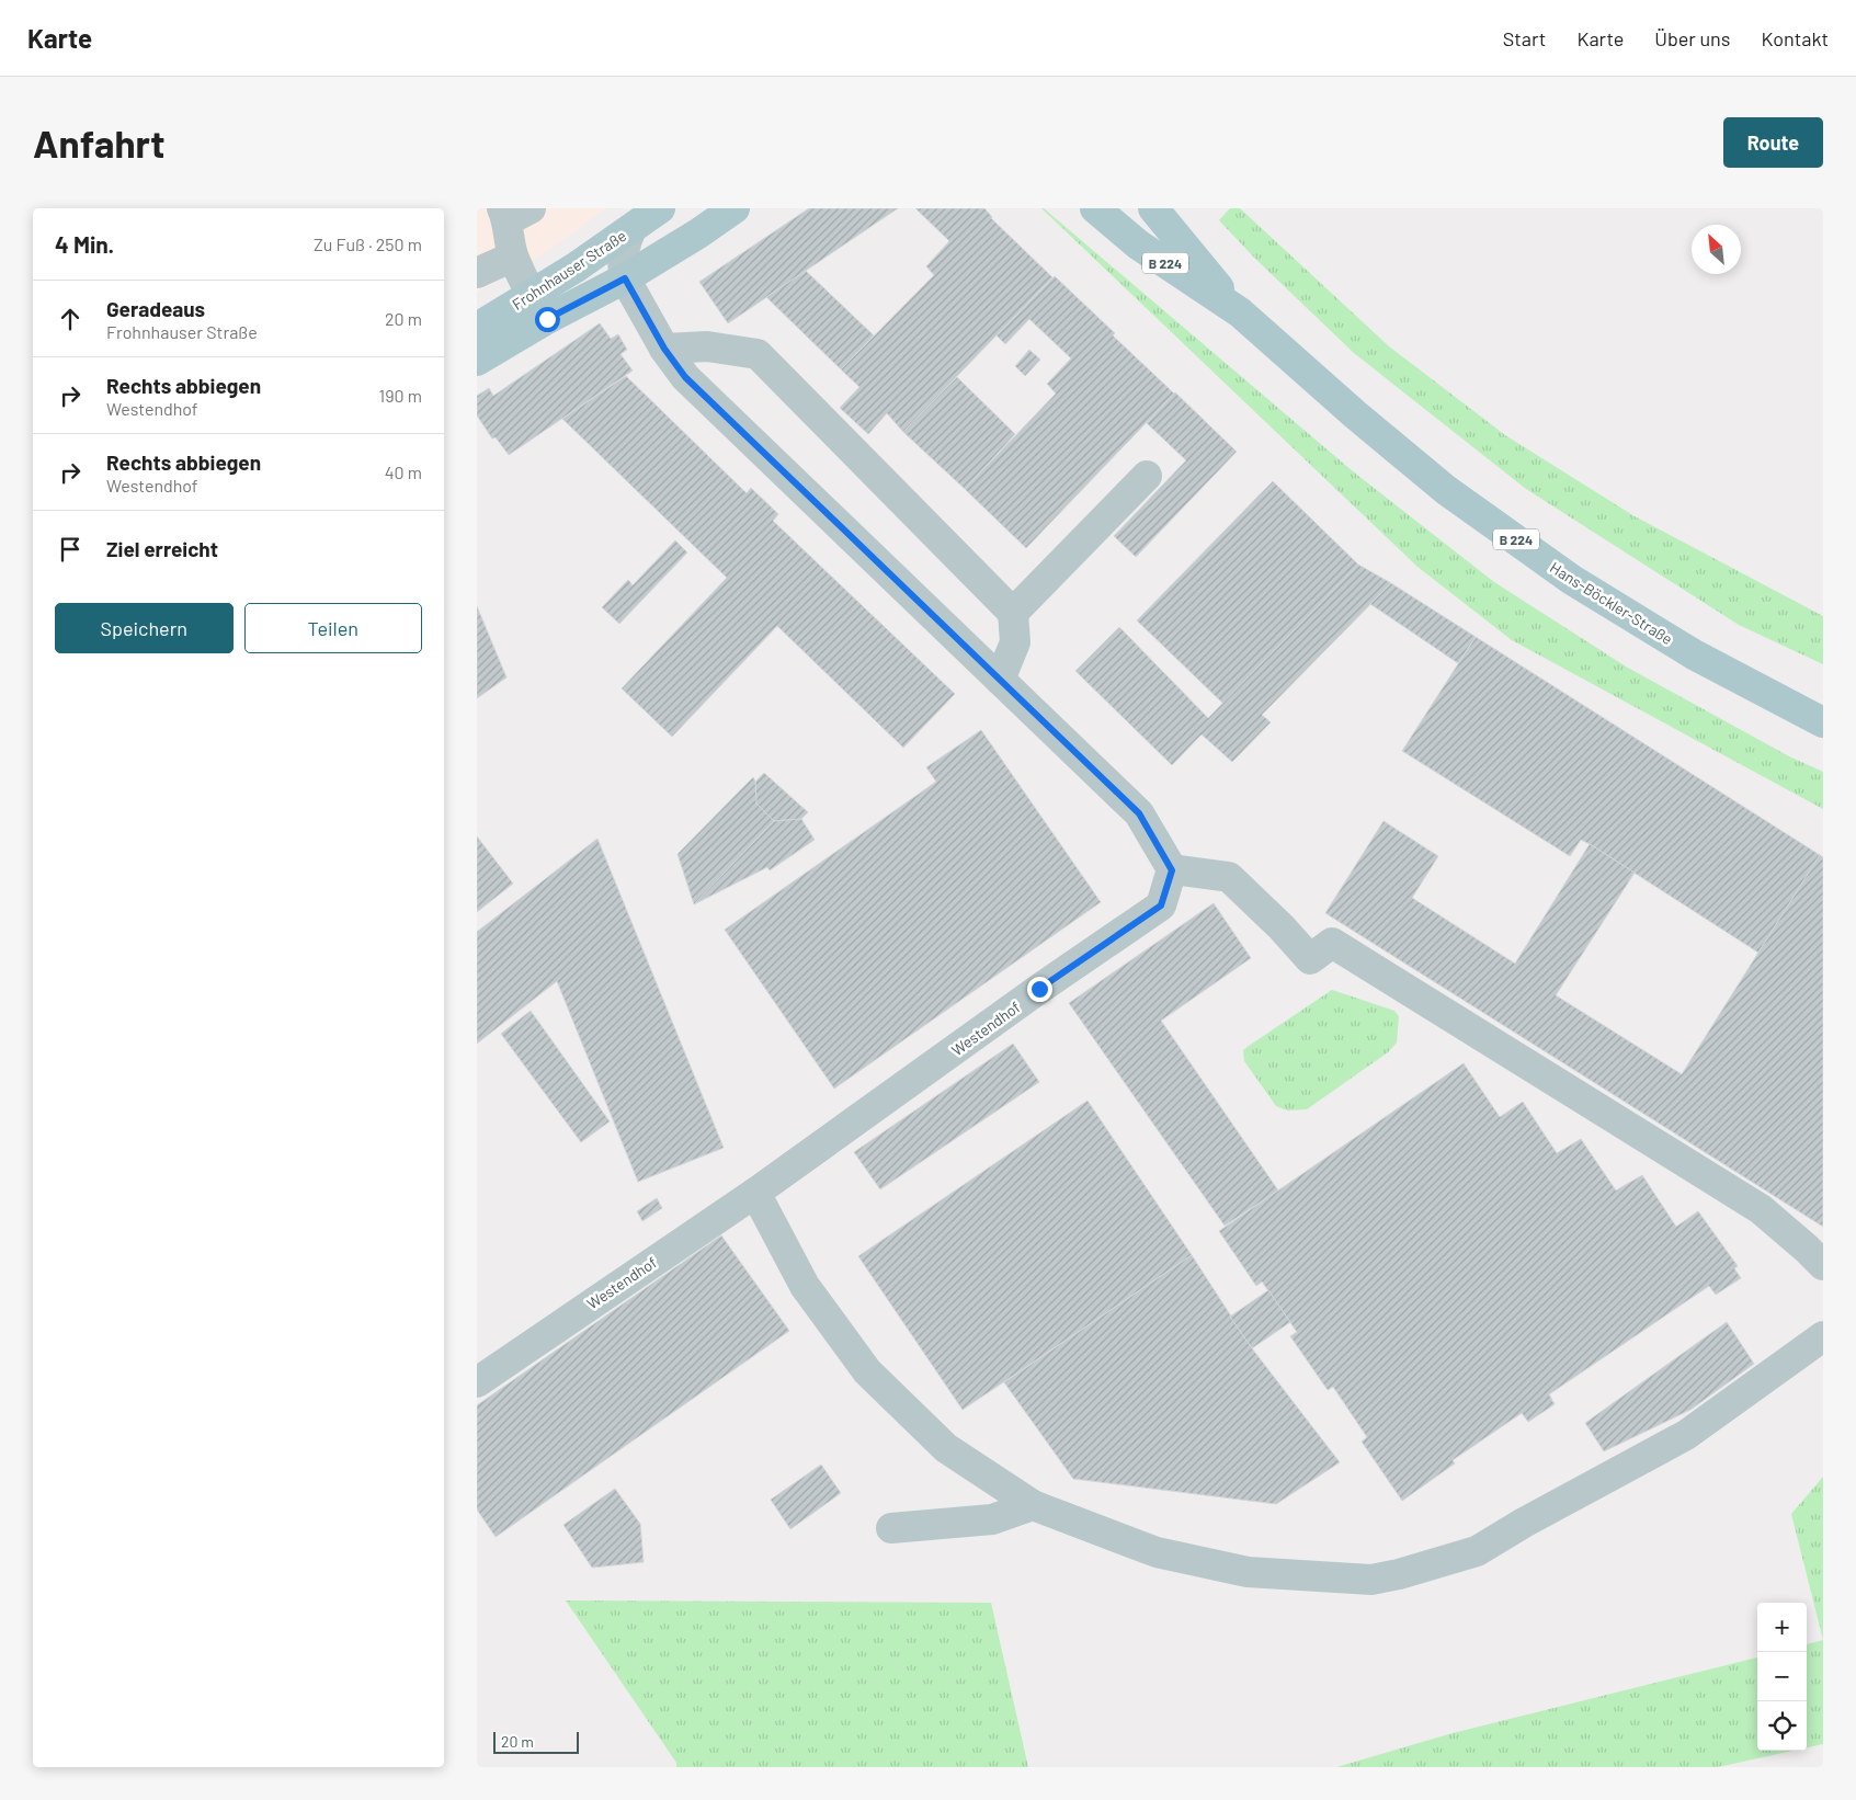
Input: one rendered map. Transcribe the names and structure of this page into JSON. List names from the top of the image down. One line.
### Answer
{"streets":{"main road":["B 224","Frohnhauser Straße","Hans-Böckler-Straße"],"street":["Westendhof"]},"scale_bar":"20 m","north":"top left","page":{"header":"Karte","nav":["Start","Karte","Über uns","Kontakt"],"buttons":["Route",["Speichern","Teilen"]],"title":"Anfahrt","heading":["4 Min.","Zu Fuß · 250 m"],"list":[["Geradeaus","Frohnhauser Straße","20 m"],["Rechts abbiegen","Westendhof","190 m"],["Rechts abbiegen","Westendhof","40 m"],"Ziel erreicht"],"map_buttons":["+","−"],"scale":"20 m"}}
